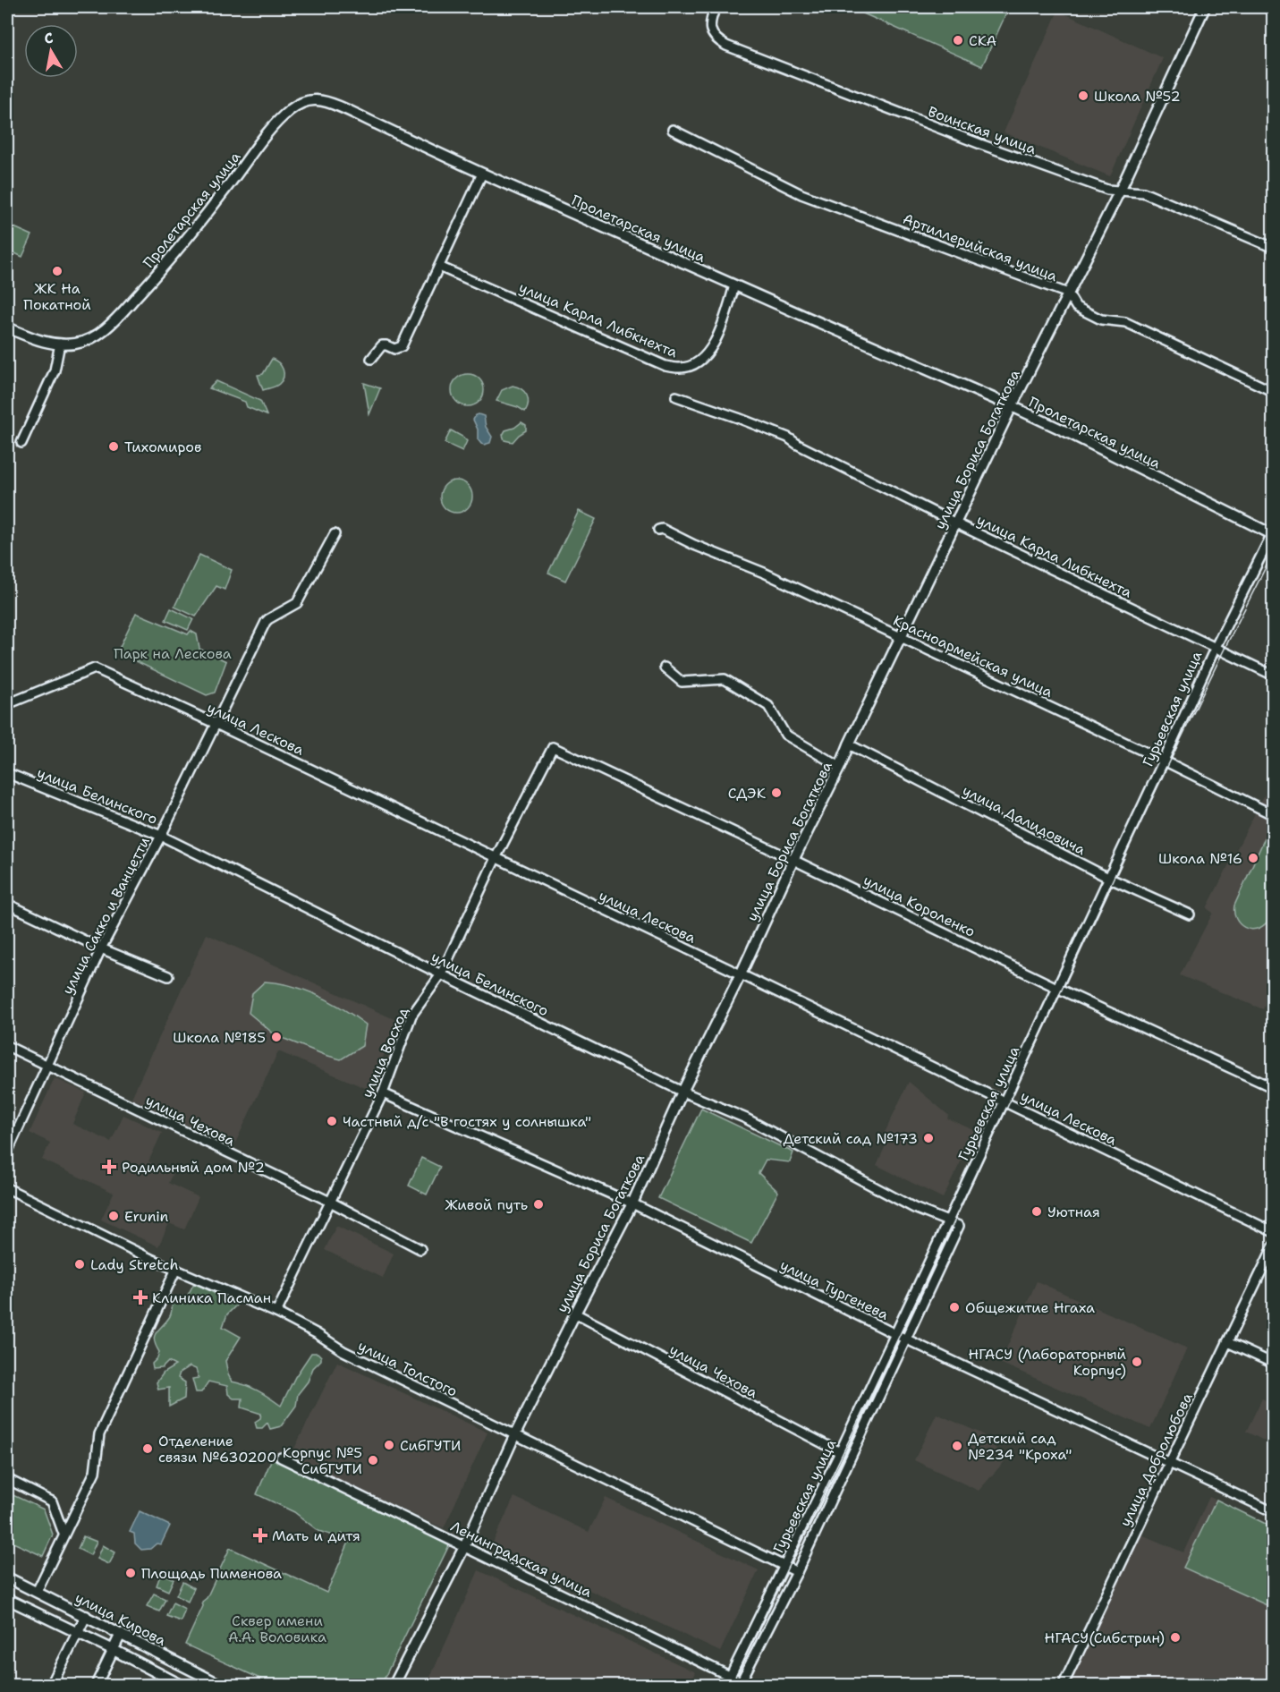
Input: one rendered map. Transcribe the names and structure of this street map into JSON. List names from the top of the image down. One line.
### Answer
{"streets":{"main road":["Пролетарская улица","улица Бориса Богаткова","улица Кирова"],"street":["Воинская улица","Артиллерийская улица","улица Карла Либкнехта","Красноармейская улица","Гурьевская улица","улица Лескова","улица Белинского","улица Далидовича","улица Короленко","улица Сакко и Ванцетти","улица Восход","улица Чехова","улица Тургенева","улица Толстого","улица Добролюбова","Ленинградская улица"]},"crossings":[["Воинская улица","улица Бориса Богаткова"],["Пролетарская улица","улица Карла Либкнехта"],["Пролетарская улица","улица Бориса Богаткова"],["Пролетарская улица","Гурьевская улица"],["Артиллерийская улица","улица Бориса Богаткова"],["улица Карла Либкнехта","улица Бориса Богаткова"],["улица Карла Либкнехта","Гурьевская улица"],["улица Бориса Богаткова","Красноармейская улица"],["улица Бориса Богаткова","улица Лескова"],["улица Бориса Богаткова","улица Белинского"],["улица Бориса Богаткова","улица Далидовича"],["улица Бориса Богаткова","улица Короленко"],["улица Бориса Богаткова","улица Чехова"],["улица Бориса Богаткова","улица Тургенева"],["улица Бориса Богаткова","улица Толстого"],["улица Бориса Богаткова","Ленинградская улица"],["Красноармейская улица","Гурьевская улица"],["Гурьевская улица","улица Лескова"],["Гурьевская улица","улица Белинского"],["Гурьевская улица","улица Далидовича"],["Гурьевская улица","улица Короленко"],["Гурьевская улица","улица Чехова"],["Гурьевская улица","улица Тургенева"],["Гурьевская улица","улица Толстого"],["Гурьевская улица","Ленинградская улица"],["улица Лескова","улица Сакко и Ванцетти"],["улица Лескова","улица Восход"],["улица Белинского","улица Сакко и Ванцетти"],["улица Белинского","улица Восход"],["улица Короленко","улица Восход"],["улица Сакко и Ванцетти","улица Чехова"],["улица Восход","улица Чехова"],["улица Восход","улица Тургенева"],["улица Восход","улица Толстого"],["улица Тургенева","улица Добролюбова"]],"parks":["Парк на Лескова","Cквер имени А.А. Воловика"],"places":{"other":["СКА","Школа №52","ЖК На Покатной","Тихомиров","СДЭК","Школа №16","Школа №185","Частный д/c \"В гостях у солнышка\"","Детский сад №173","Живой путь","Уютная","Erunin","Lady Stretch","Общежитие Нгаха","НГАСУ (Лабораторный Корпус)","СибГУТИ","Детский сад №234 \"Кроха\"","Отделение связи №630200","Корпус №5 СибГУТИ","Площадь Пименова","НГАСУ(Сибстрин)"],"health":["Родильный дом №2","Клиника Пасман","Мать и дитя"]},"north":"top"}
